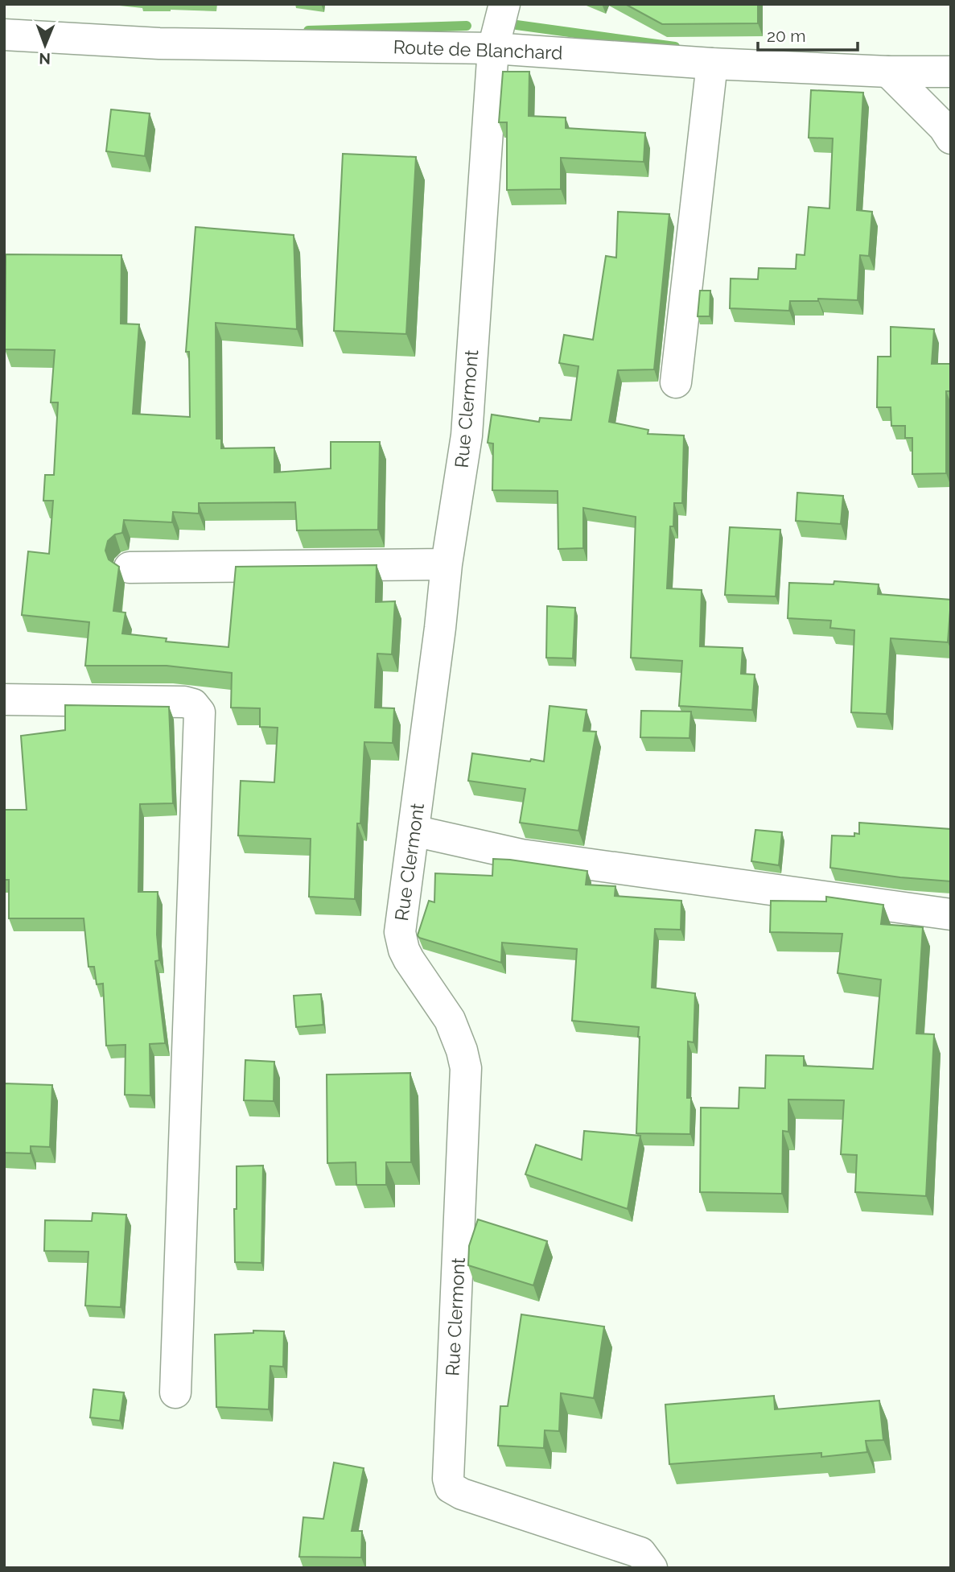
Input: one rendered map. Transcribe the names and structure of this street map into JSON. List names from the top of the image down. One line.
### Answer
{"streets":{"street":["Route de Blanchard","Rue Clermont"]},"crossings":[["Route de Blanchard","Rue Clermont"]],"scale_bar":"20 m","north":"bottom"}
